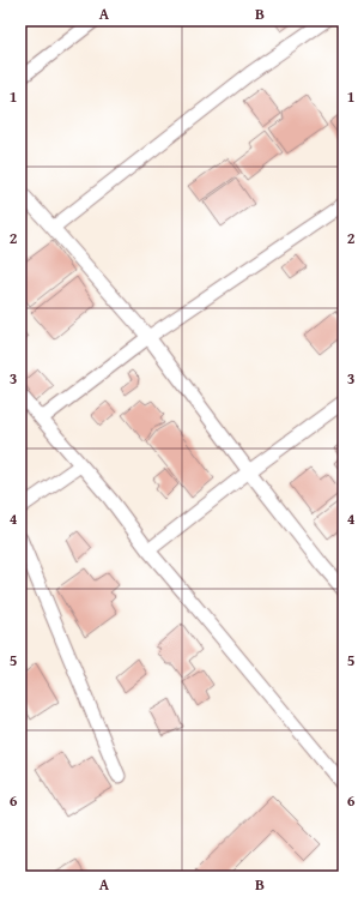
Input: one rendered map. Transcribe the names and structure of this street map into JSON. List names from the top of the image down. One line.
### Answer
{"grid":{"columns":["A","B"],"rows":["1","2","3","4","5","6"]}}
